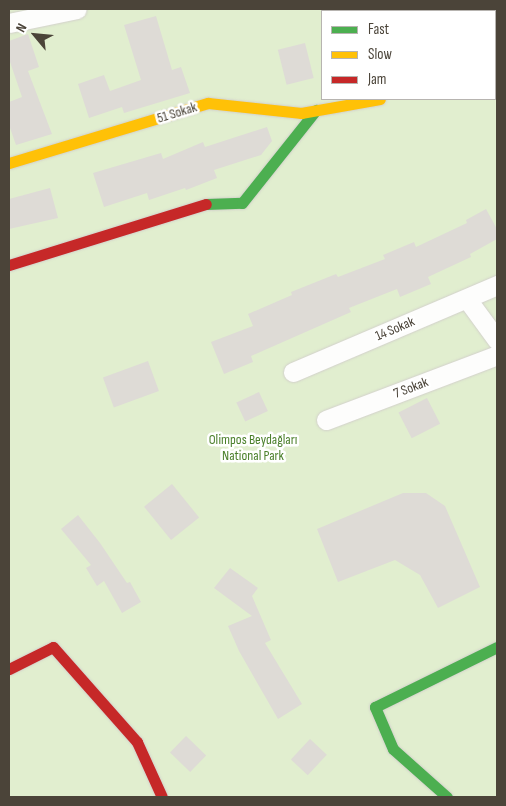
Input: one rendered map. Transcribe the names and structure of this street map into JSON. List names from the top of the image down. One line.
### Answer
{"streets":{"street":["51 Sokak","14 Sokak","7 Sokak"]},"parks":["Olimpos Beydağları National Park"],"legend":["Fast","Slow","Jam"],"north":"top left"}
